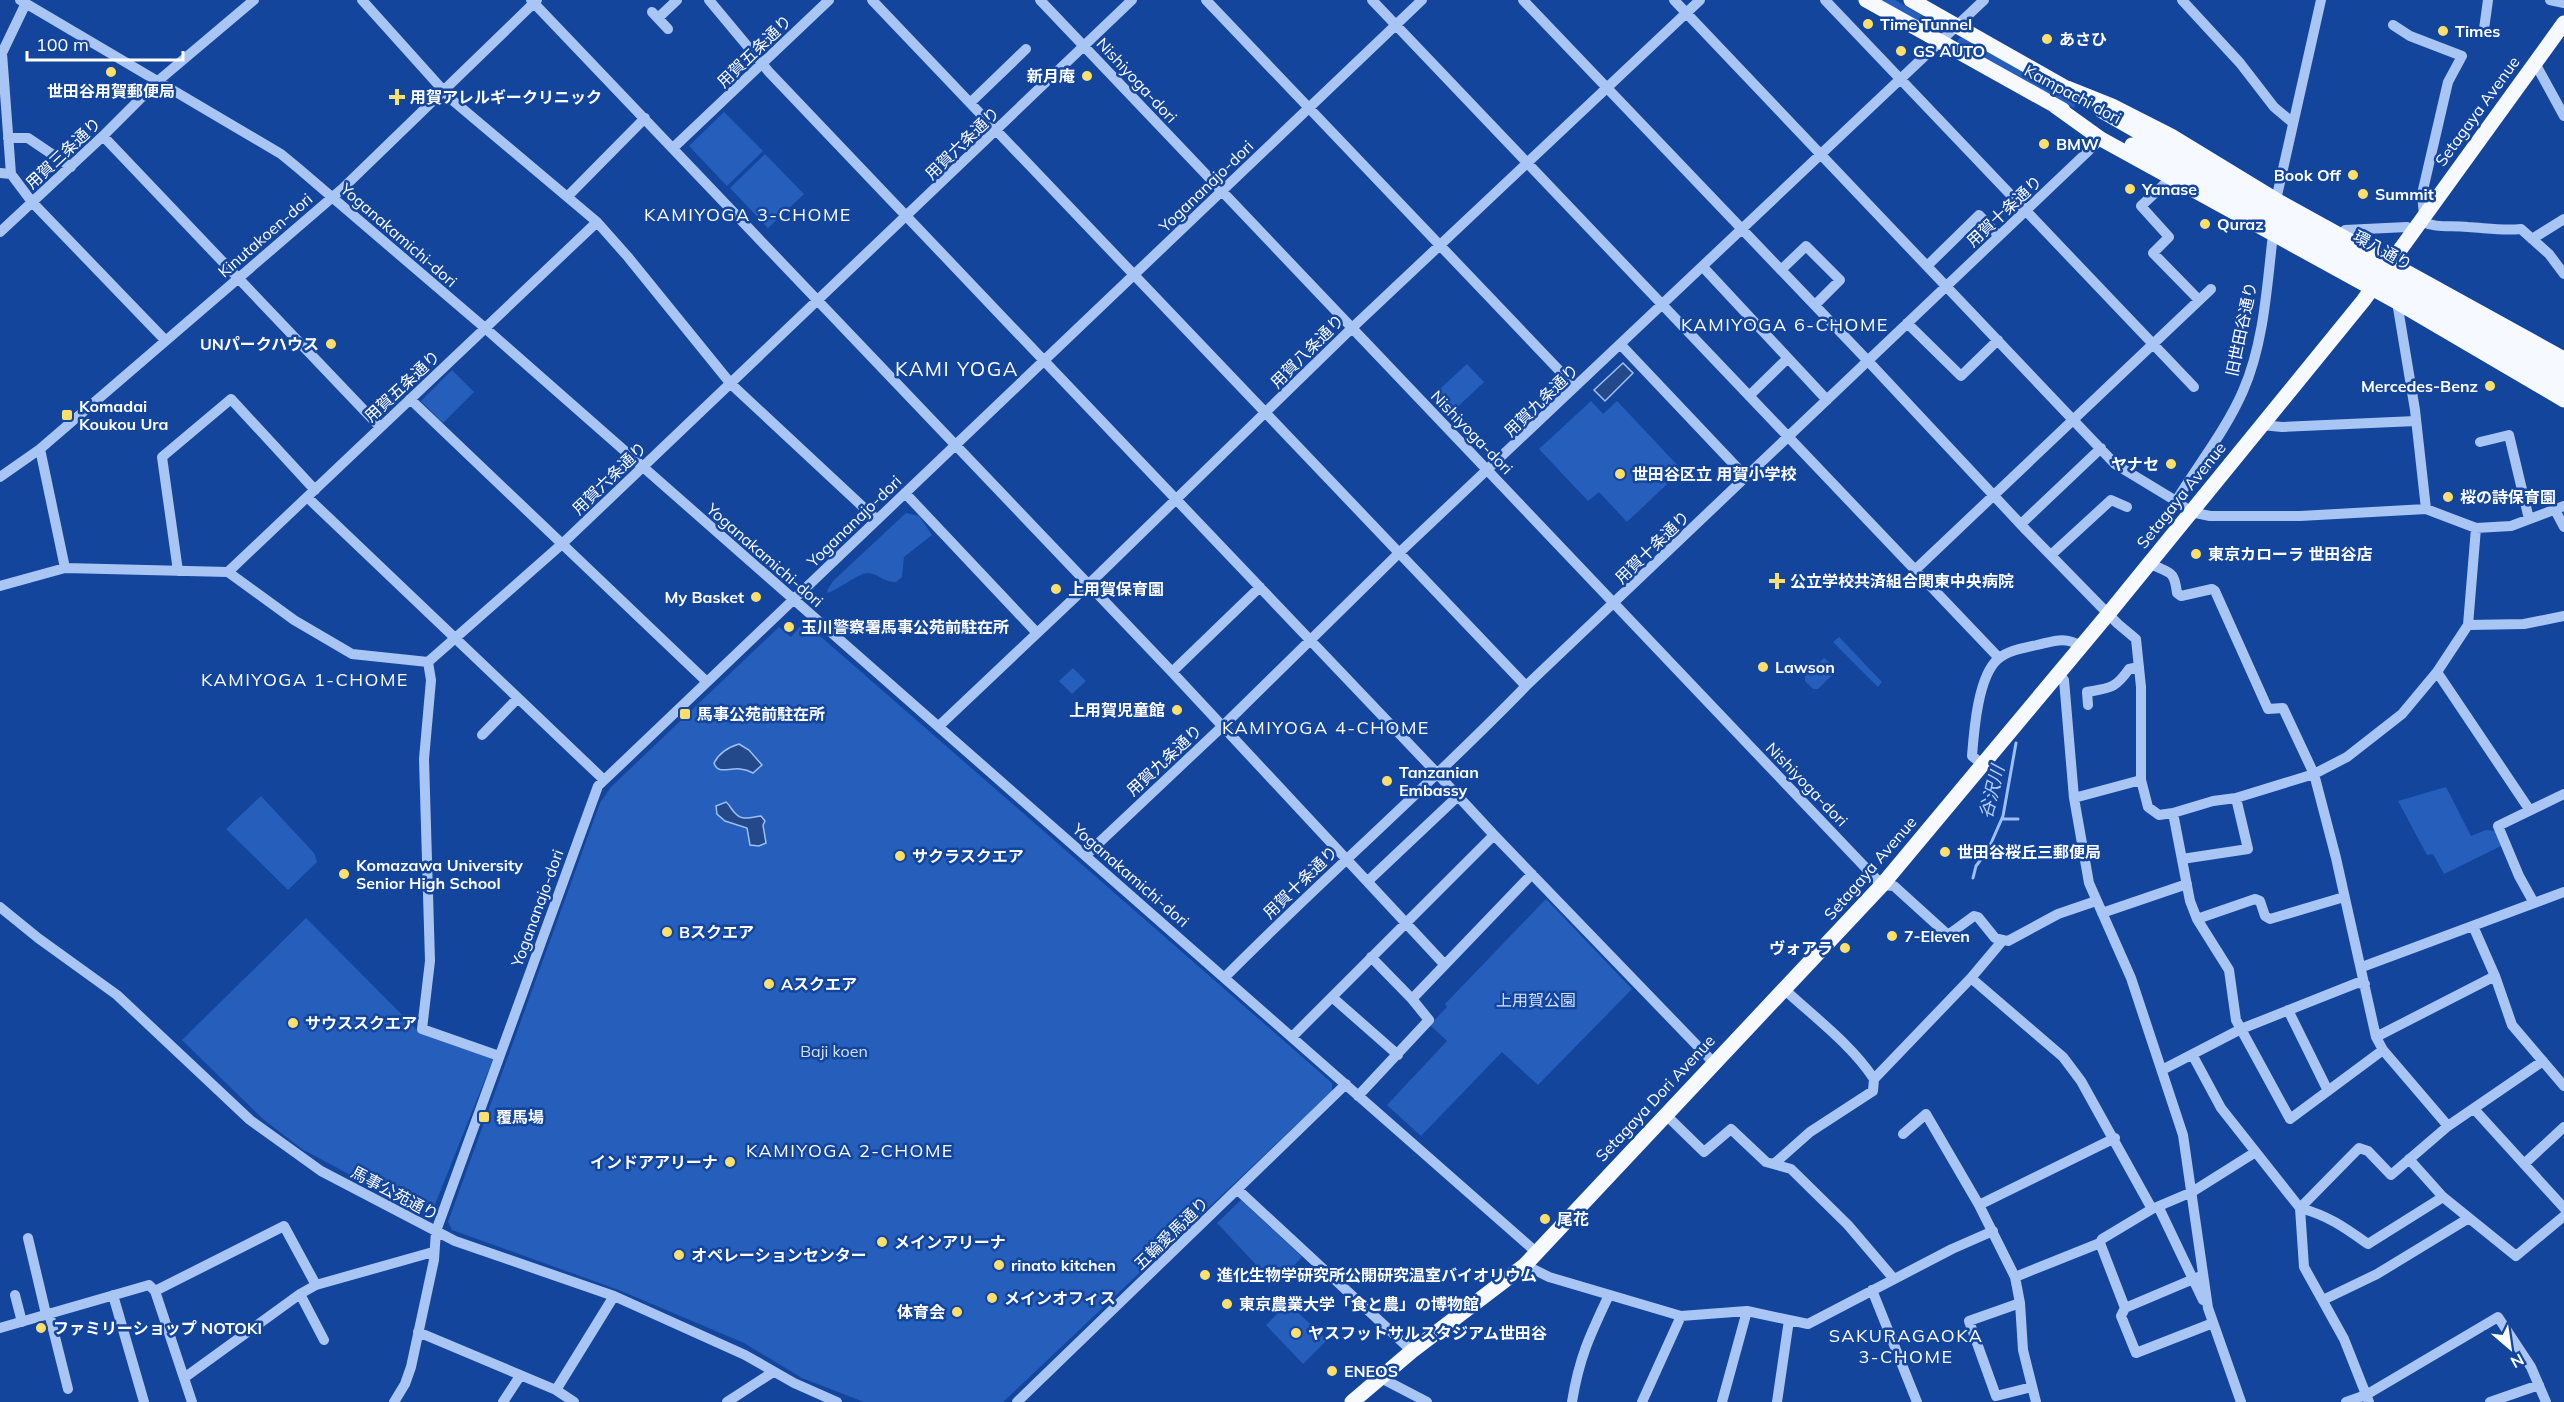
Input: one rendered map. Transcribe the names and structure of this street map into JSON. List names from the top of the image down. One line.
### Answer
{"streets":{"main road":["Kampachi dori","Setagaya Avenue","環八通り","Setagaya Dori Avenue"],"street":["用賀五条通り","Nishiyoga-dori","用賀六条通り","用賀三条通り","Yogananajo-dori","用賀十条通り","Kinutakoen-dori","Yoganakamichi-dori","旧世田谷通り","用賀八条通り","用賀九条通り","馬事公苑通り","五輪愛馬通り"]},"crossings":[["用賀五条通り","Yoganakamichi-dori"],["Nishiyoga-dori","Setagaya Avenue"],["Nishiyoga-dori","用賀六条通り"],["Nishiyoga-dori","Yogananajo-dori"],["Nishiyoga-dori","用賀十条通り"],["Nishiyoga-dori","用賀八条通り"],["Nishiyoga-dori","用賀九条通り"],["Nishiyoga-dori","Setagaya Dori Avenue"],["Kampachi dori","環八通り"],["Kampachi dori","用賀九条通り"],["Setagaya Avenue","Setagaya Dori Avenue"],["用賀六条通り","Yoganakamichi-dori"],["用賀三条通り","Yoganakamichi-dori"],["Yogananajo-dori","Yoganakamichi-dori"],["Yogananajo-dori","馬事公苑通り"],["用賀十条通り","Yoganakamichi-dori"],["Kinutakoen-dori","Yoganakamichi-dori"],["Yoganakamichi-dori","用賀八条通り"],["Yoganakamichi-dori","用賀九条通り"],["Yoganakamichi-dori","Setagaya Dori Avenue"],["Yoganakamichi-dori","五輪愛馬通り"]],"districts":["KAMIYOGA 3-CHOME","KAMIYOGA 6-CHOME","KAMI YOGA","KAMIYOGA 1-CHOME","KAMIYOGA 4-CHOME","KAMIYOGA 2-CHOME","SAKURAGAOKA 3-CHOME"],"water":["谷沢川"],"parks":["上用賀公園","Baji koen"],"places":{"other":["Time Tunnel","Times","あさひ","GS AUTO","世田谷用賀郵便局","新月庵","BMW","Book Off","Yanase","Summit","Quraz","UNパークハウス","Mercedes-Benz","ヤナセ","世田谷区立 用賀小学校","桜の詩保育園","東京カローラ 世田谷店","上用賀保育園","My Basket","玉川警察署馬事公苑前駐在所","Lawson","上用賀児童館","Tanzanian Embassy","世田谷桜丘三郵便局","サクラスクエア","Komazawa University Senior High School","Bスクエア","7-Eleven","ヴォアラ","Aスクエア","サウススクエア","インドアアリーナ","尾花","メインアリーナ","オペレーションセンター","rinato kitchen","進化生物学研究所公開研究温室バイオリウム","メインオフィス","東京農業大学「食と農」の博物館","体育会","ファミリーショップ NOTOKI","ヤスフットサルスタジアム世田谷","ENEOS"],"health":["用賀アレルギークリニック","公立学校共済組合関東中央病院"],"transit":["Komadai Koukou Ura","馬事公苑前駐在所","覆馬場"]},"scale_bar":"100 m","north":"bottom right"}
